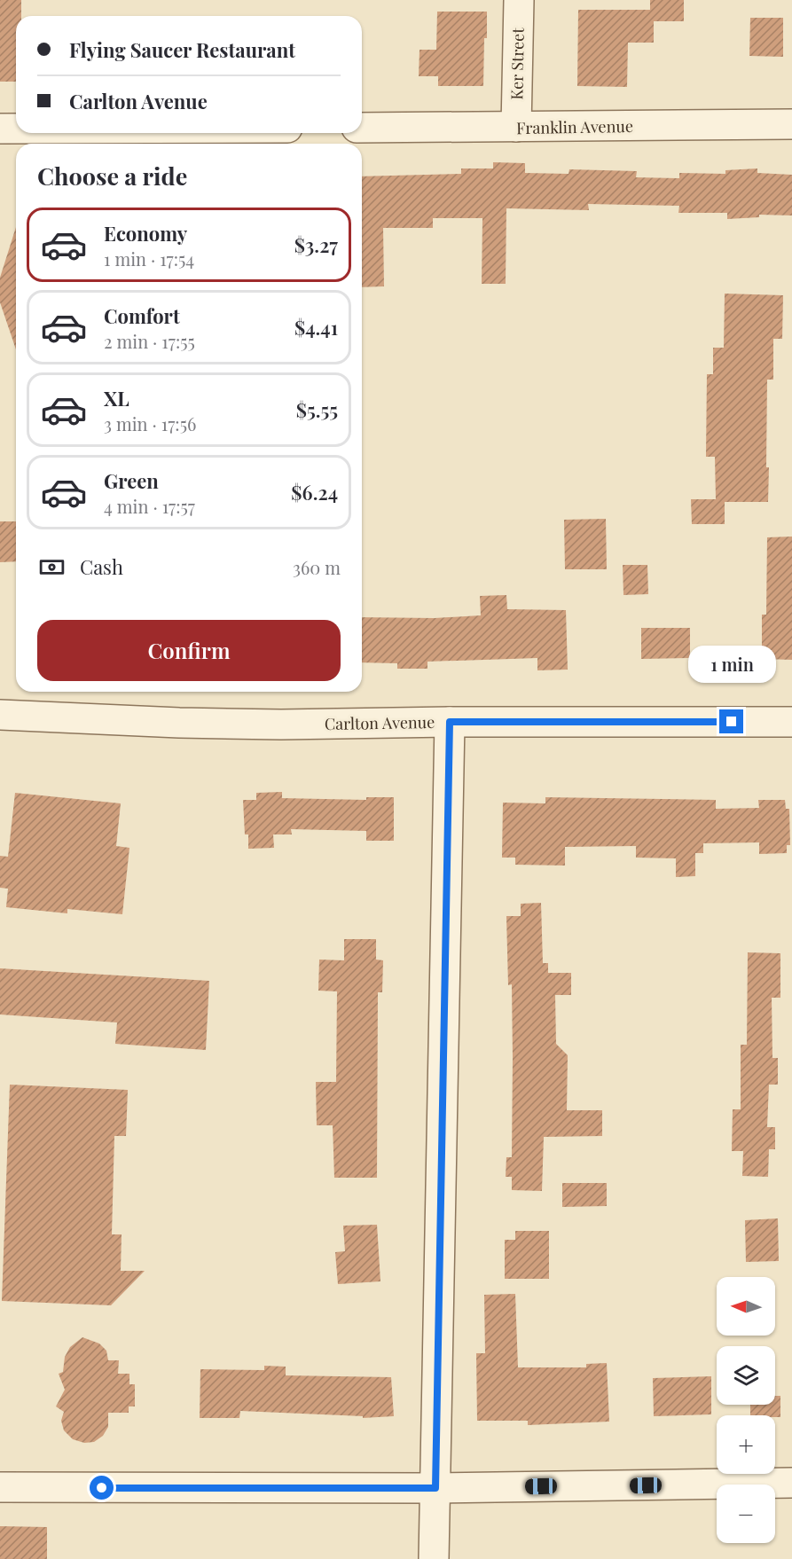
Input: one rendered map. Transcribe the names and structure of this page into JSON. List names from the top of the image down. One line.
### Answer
{"streets":{"street":["Ker Street","Franklin Avenue","Carlton Avenue"]},"crossings":[["Ker Street","Franklin Avenue"]],"north":"left","page":{"banner":["Flying Saucer Restaurant","Carlton Avenue"],"heading":"Choose a ride","list":[{"name":"Economy","note":"1 min · 17:54","value":"$3.27"},{"name":"Comfort","note":"2 min · 17:55","value":"$4.41"},{"name":"XL","note":"3 min · 17:56","value":"$5.55"},{"name":"Green","note":"4 min · 17:57","value":"$6.24"}],"pay":["Cash","360 m"],"buttons":"Confirm","bubble":"1 min","map_buttons":["+","−"]}}
